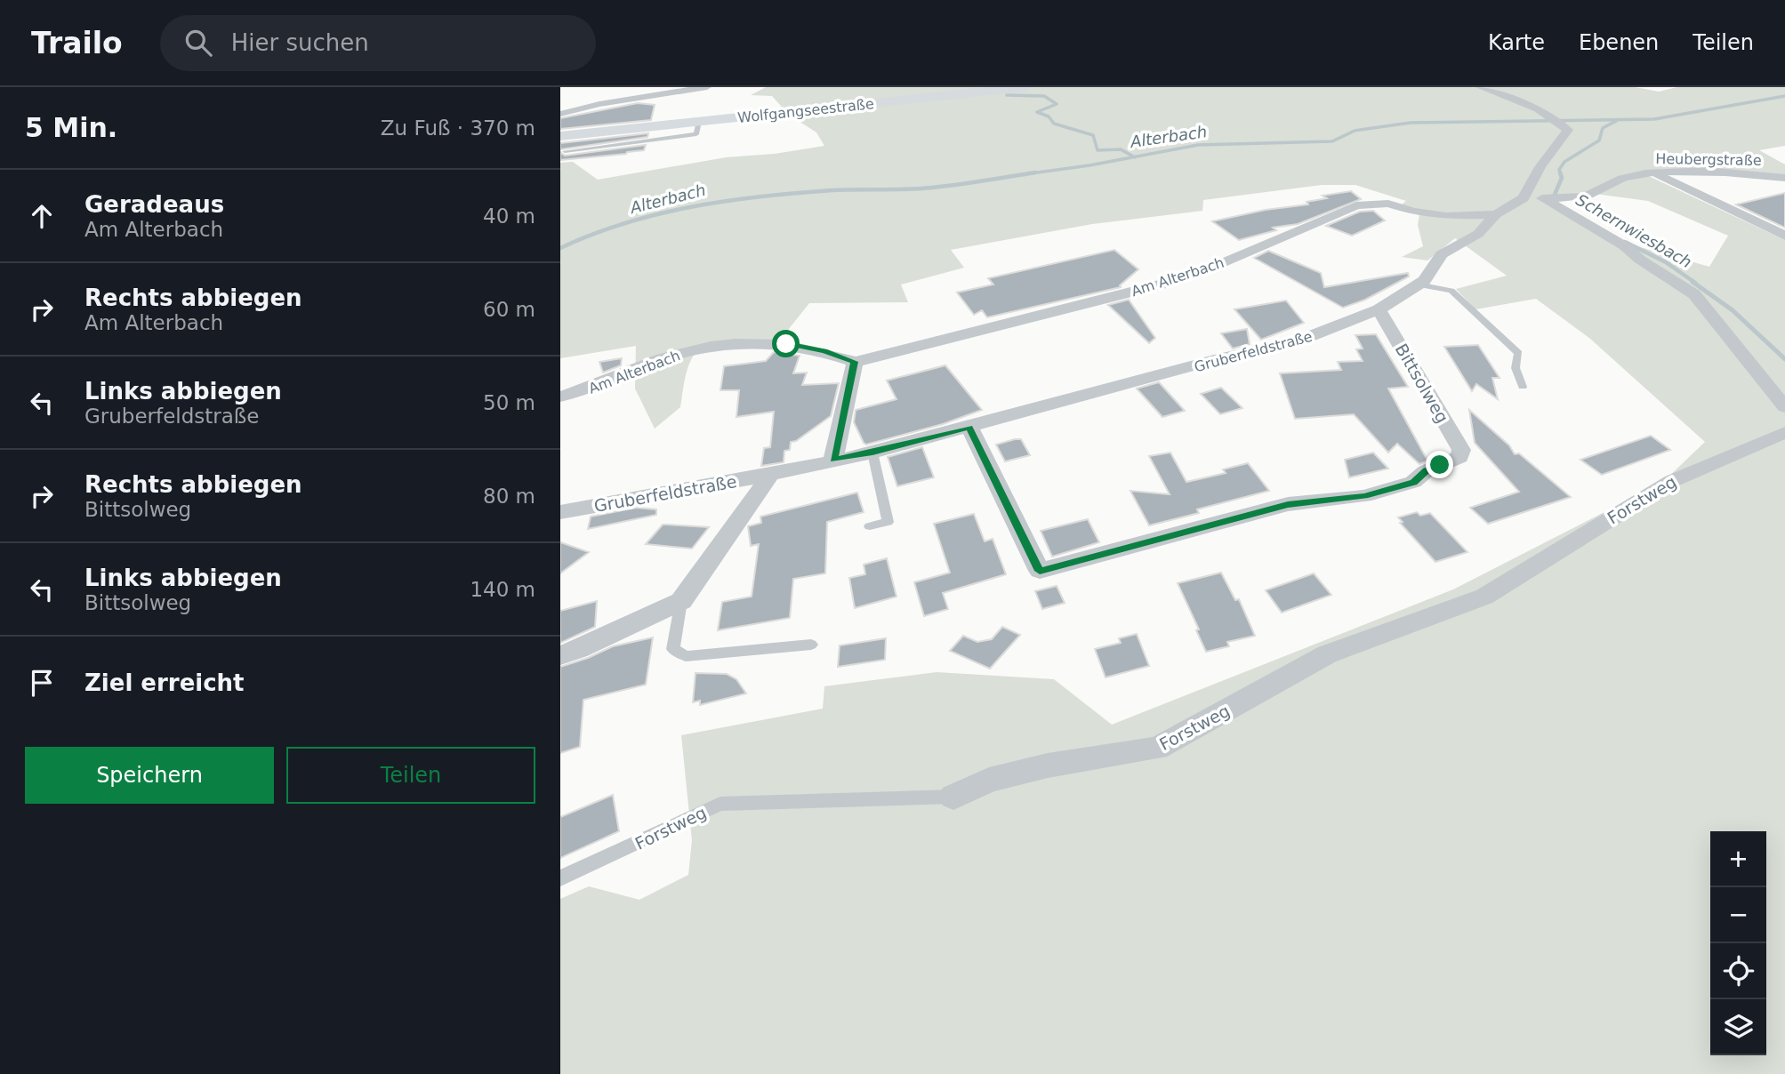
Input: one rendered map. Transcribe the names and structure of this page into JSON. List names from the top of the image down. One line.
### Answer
{"streets":{"main road":["Wolfgangseestraße"],"street":["Heubergstraße","Am Alterbach","Gruberfeldstraße","Bittsolweg","Forstweg"]},"crossings":[["Heubergstraße","Gruberfeldstraße"],["Am Alterbach","Gruberfeldstraße"],["Gruberfeldstraße","Bittsolweg"]],"water":["Alterbach","Schernwiesbach"],"page":{"header":"Trailo","search":"Hier suchen","nav":["Karte","Ebenen","Teilen"],"heading":["5 Min.","Zu Fuß · 370 m"],"list":[["Geradeaus","Am Alterbach","40 m"],["Rechts abbiegen","Am Alterbach","60 m"],["Links abbiegen","Gruberfeldstraße","50 m"],["Rechts abbiegen","Bittsolweg","80 m"],["Links abbiegen","Bittsolweg","140 m"],"Ziel erreicht"],"buttons":["Speichern","Teilen"],"map_buttons":["+","−"]}}
